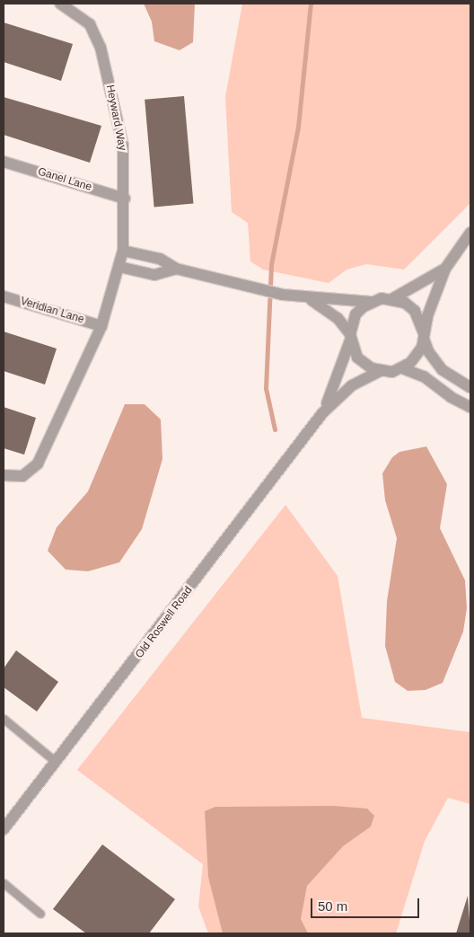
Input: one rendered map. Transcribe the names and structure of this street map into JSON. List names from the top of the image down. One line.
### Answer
{"streets":{"street":["Heyward Way","Ganel Lane","Veridian Lane","Old Roswell Road"]},"crossings":[["Heyward Way","Ganel Lane"],["Heyward Way","Veridian Lane"]],"scale_bar":"50 m"}
